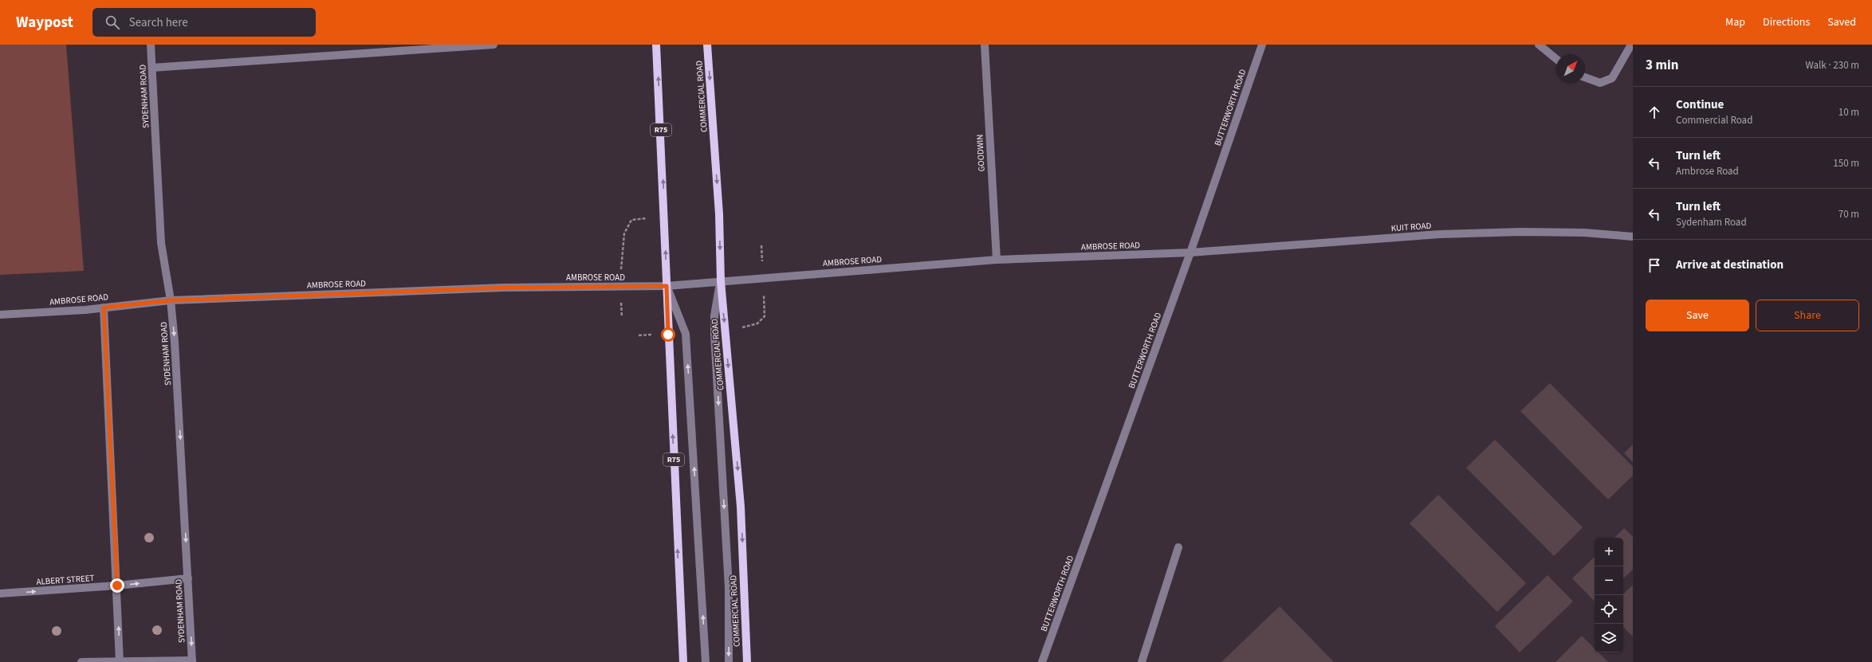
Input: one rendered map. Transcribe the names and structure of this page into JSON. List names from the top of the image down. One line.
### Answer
{"streets":{"main road":["COMMERCIAL ROAD","R75"],"street":["SYDENHAM ROAD","BUTTERWORTH ROAD","GOODWIN","KUIT ROAD","AMBROSE ROAD","ALBERT STREET"]},"crossings":[["SYDENHAM ROAD","AMBROSE ROAD"],["SYDENHAM ROAD","ALBERT STREET"],["COMMERCIAL ROAD","AMBROSE ROAD"],["BUTTERWORTH ROAD","KUIT ROAD"],["BUTTERWORTH ROAD","AMBROSE ROAD"],["R75","AMBROSE ROAD"],["GOODWIN","AMBROSE ROAD"],["KUIT ROAD","AMBROSE ROAD"]],"one_way":["ALBERT STREET"],"north":"top right","page":{"header":"Waypost","search":"Search here","nav":["Map","Directions","Saved"],"heading":["3 min","Walk · 230 m"],"list":[["Continue","Commercial Road","10 m"],["Turn left","Ambrose Road","150 m"],["Turn left","Sydenham Road","70 m"],"Arrive at destination"],"buttons":["Save","Share"],"map_buttons":["+","−"]}}
